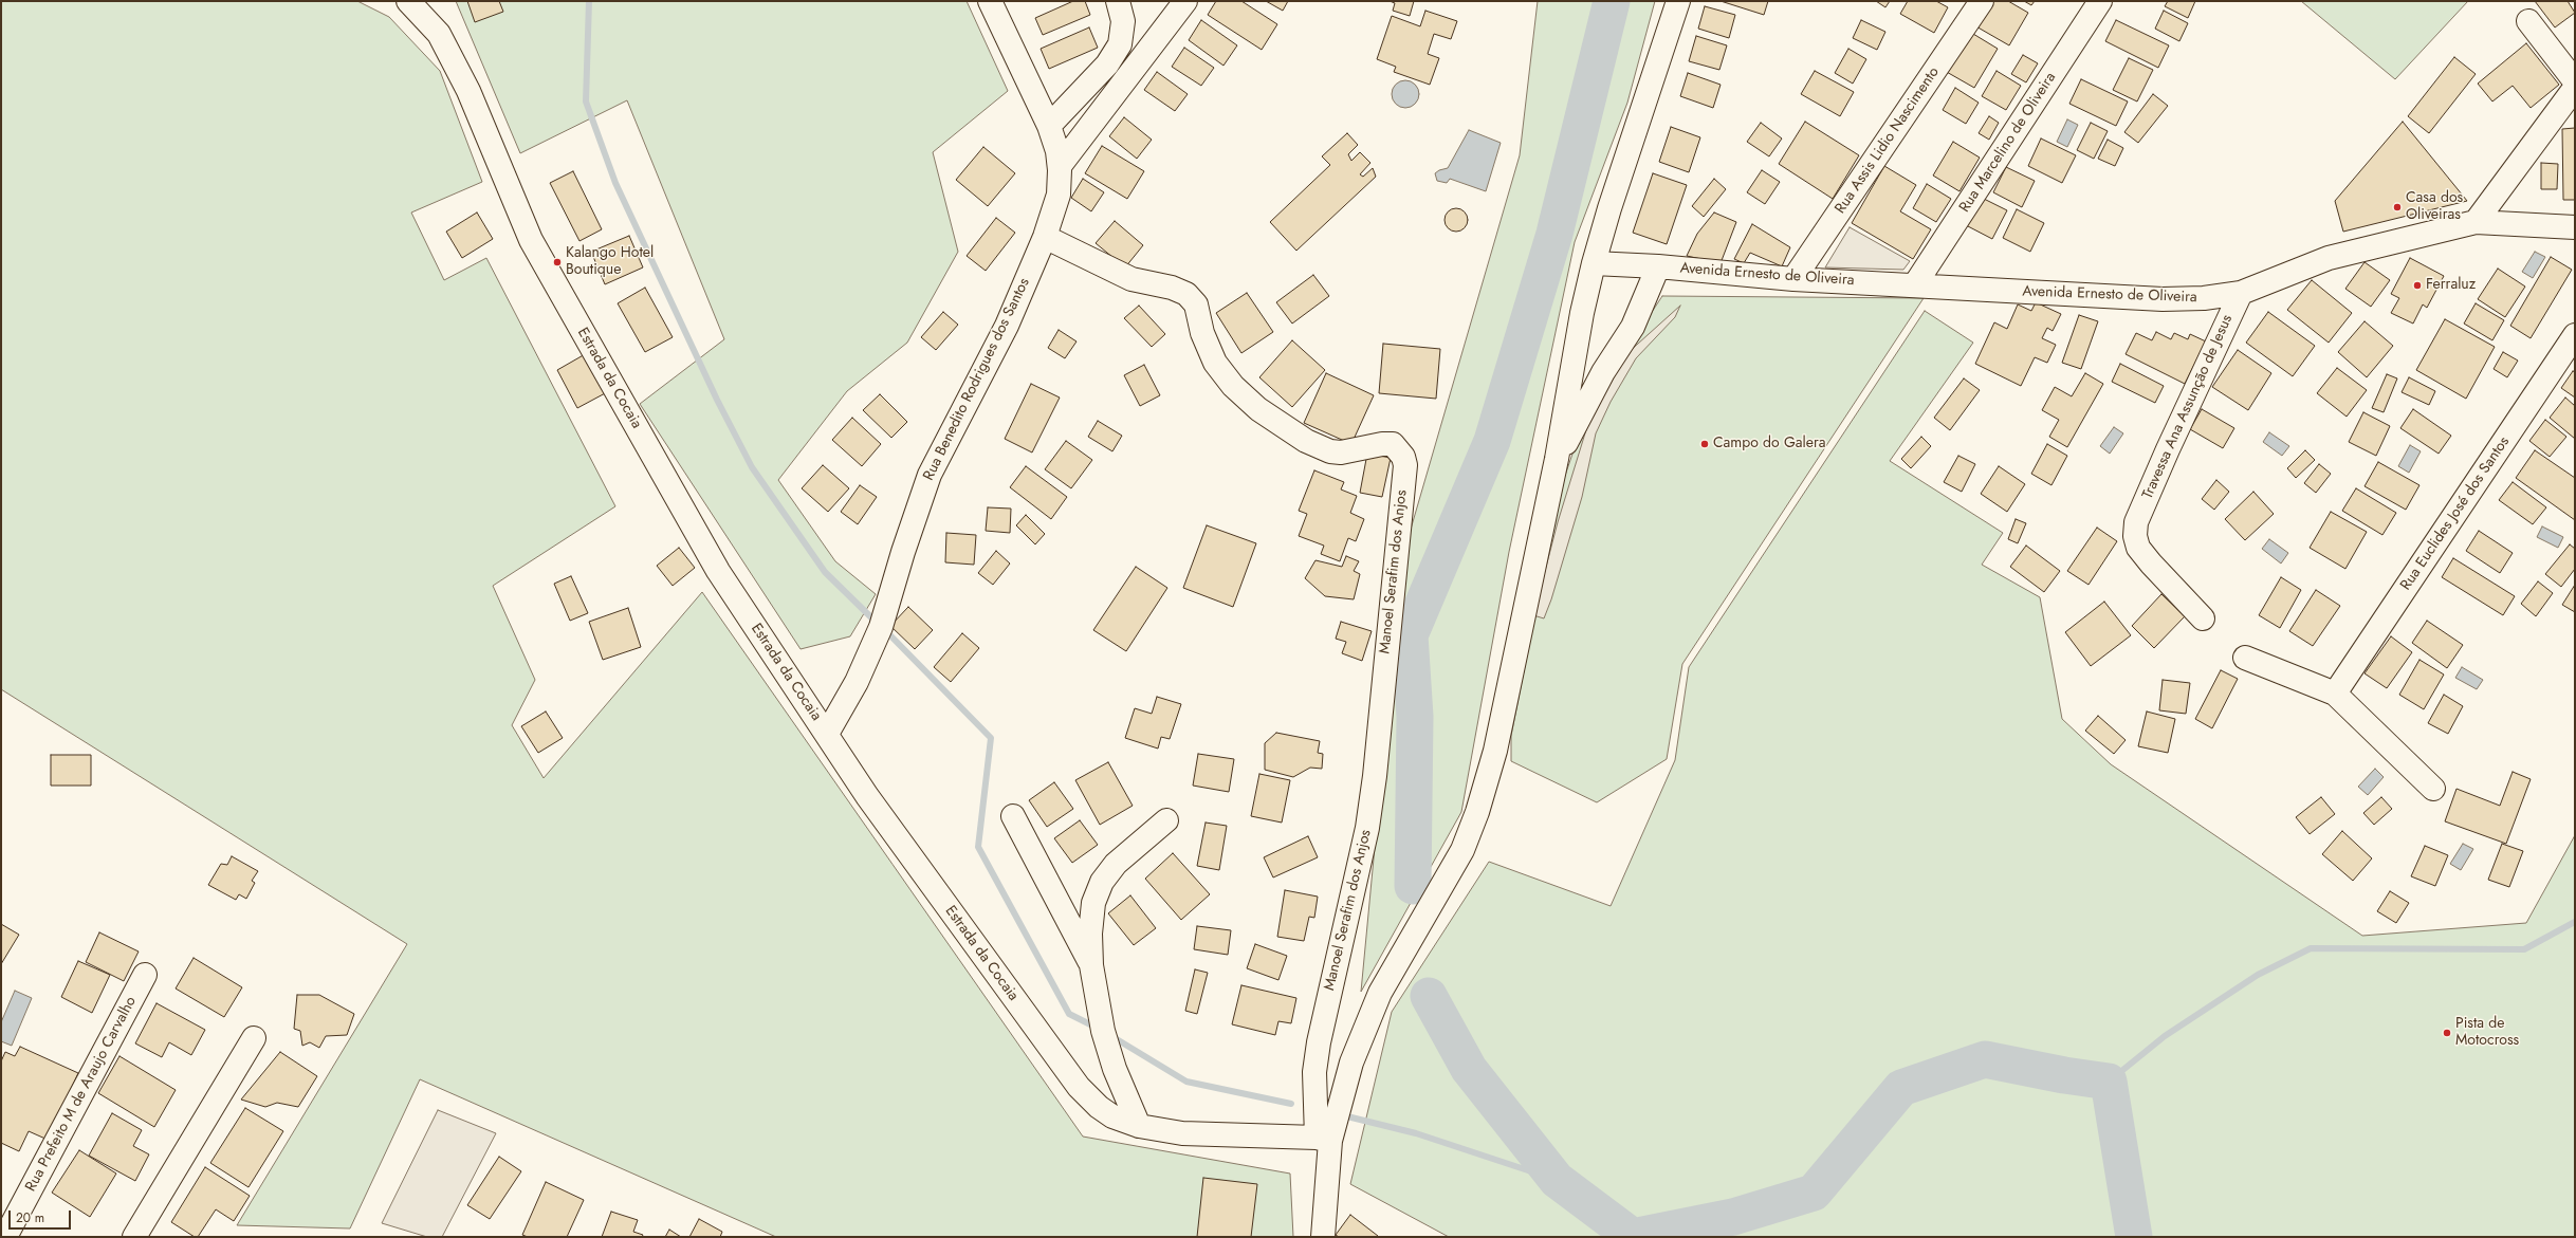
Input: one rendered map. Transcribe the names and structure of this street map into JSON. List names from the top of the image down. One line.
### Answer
{"streets":{"street":["Rua Assis Lidio Nascimento","Rua Marcelino de Oliveira","Avenida Ernesto de Oliveira","Estrada da Cocaia","Rua Benedito Rodrigues dos Santos","Travessa Ana Assunção de Jesus","Rua Euclides José dos Santos","Manoel Serafim dos Anjos","Rua Prefeito M de Araujo Carvalho"]},"crossings":[["Rua Assis Lidio Nascimento","Avenida Ernesto de Oliveira"],["Rua Marcelino de Oliveira","Avenida Ernesto de Oliveira"],["Avenida Ernesto de Oliveira","Travessa Ana Assunção de Jesus"],["Estrada da Cocaia","Rua Benedito Rodrigues dos Santos"],["Estrada da Cocaia","Manoel Serafim dos Anjos"],["Rua Benedito Rodrigues dos Santos","Manoel Serafim dos Anjos"]],"places":["Casa dos Oliveiras","Kalango Hotel Boutique","Ferraluz","Campo do Galera","Pista de Motocross"],"scale_bar":"20 m"}
